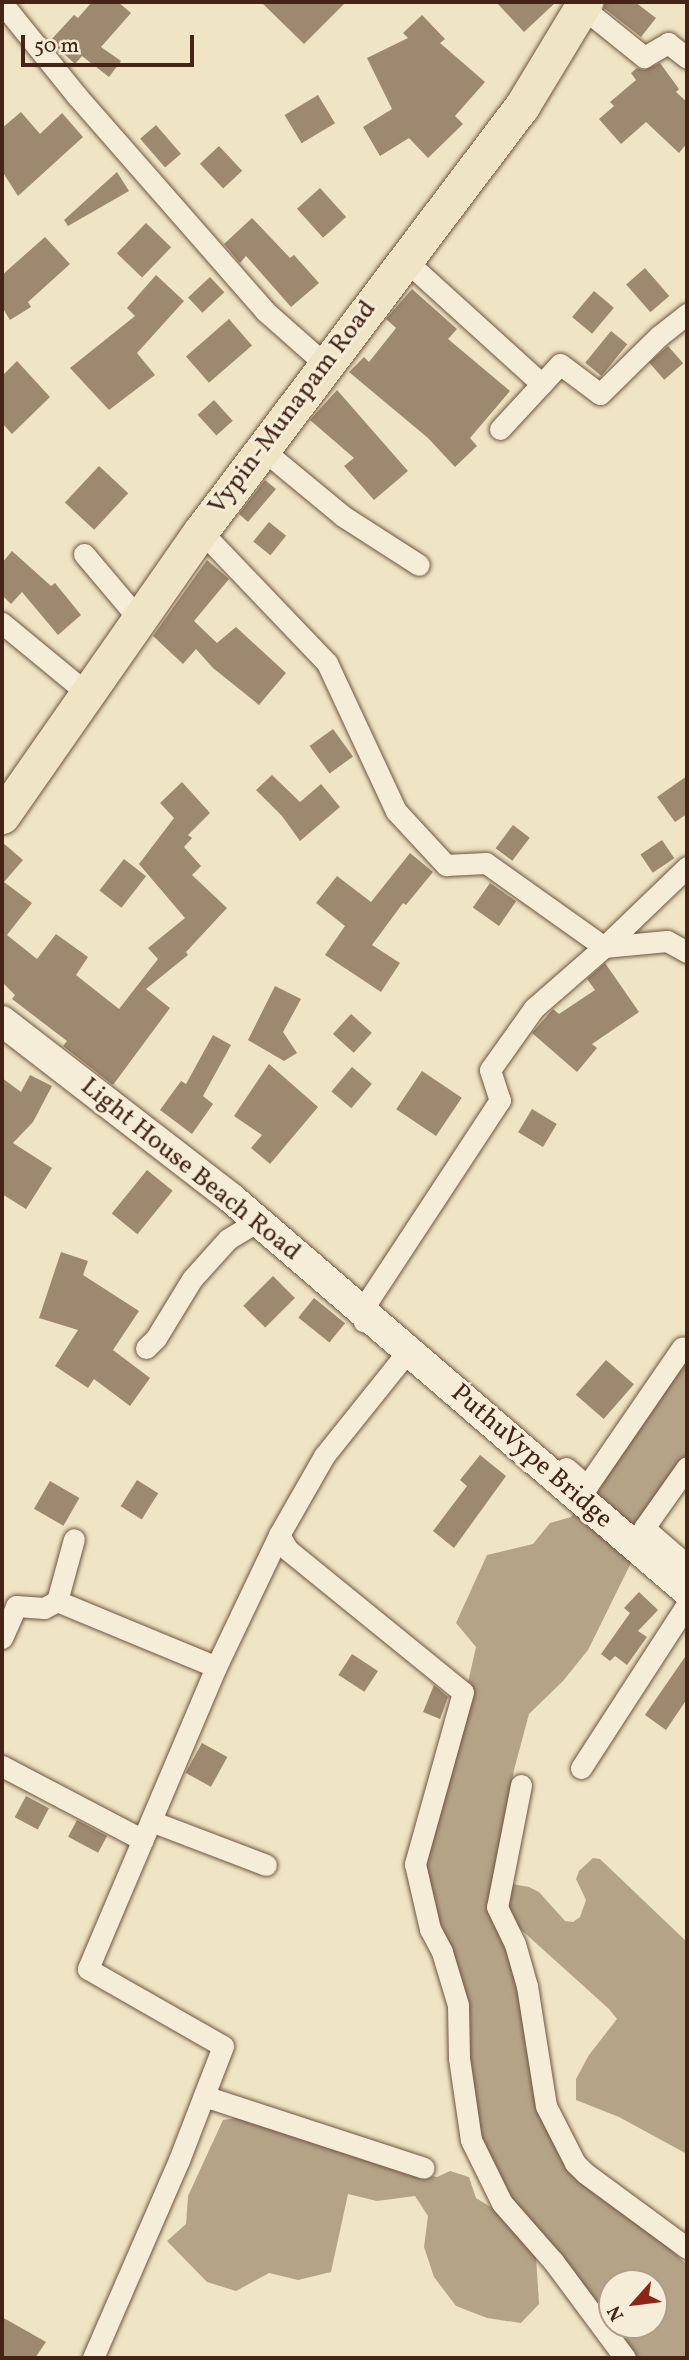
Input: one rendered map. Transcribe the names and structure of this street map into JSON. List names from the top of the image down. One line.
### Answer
{"streets":{"main road":["Vypin-Munapam Road","Light House Beach Road","PuthuVype Bridge"]},"crossings":[["Light House Beach Road","PuthuVype Bridge"]],"scale_bar":"50 m","north":"bottom left"}
